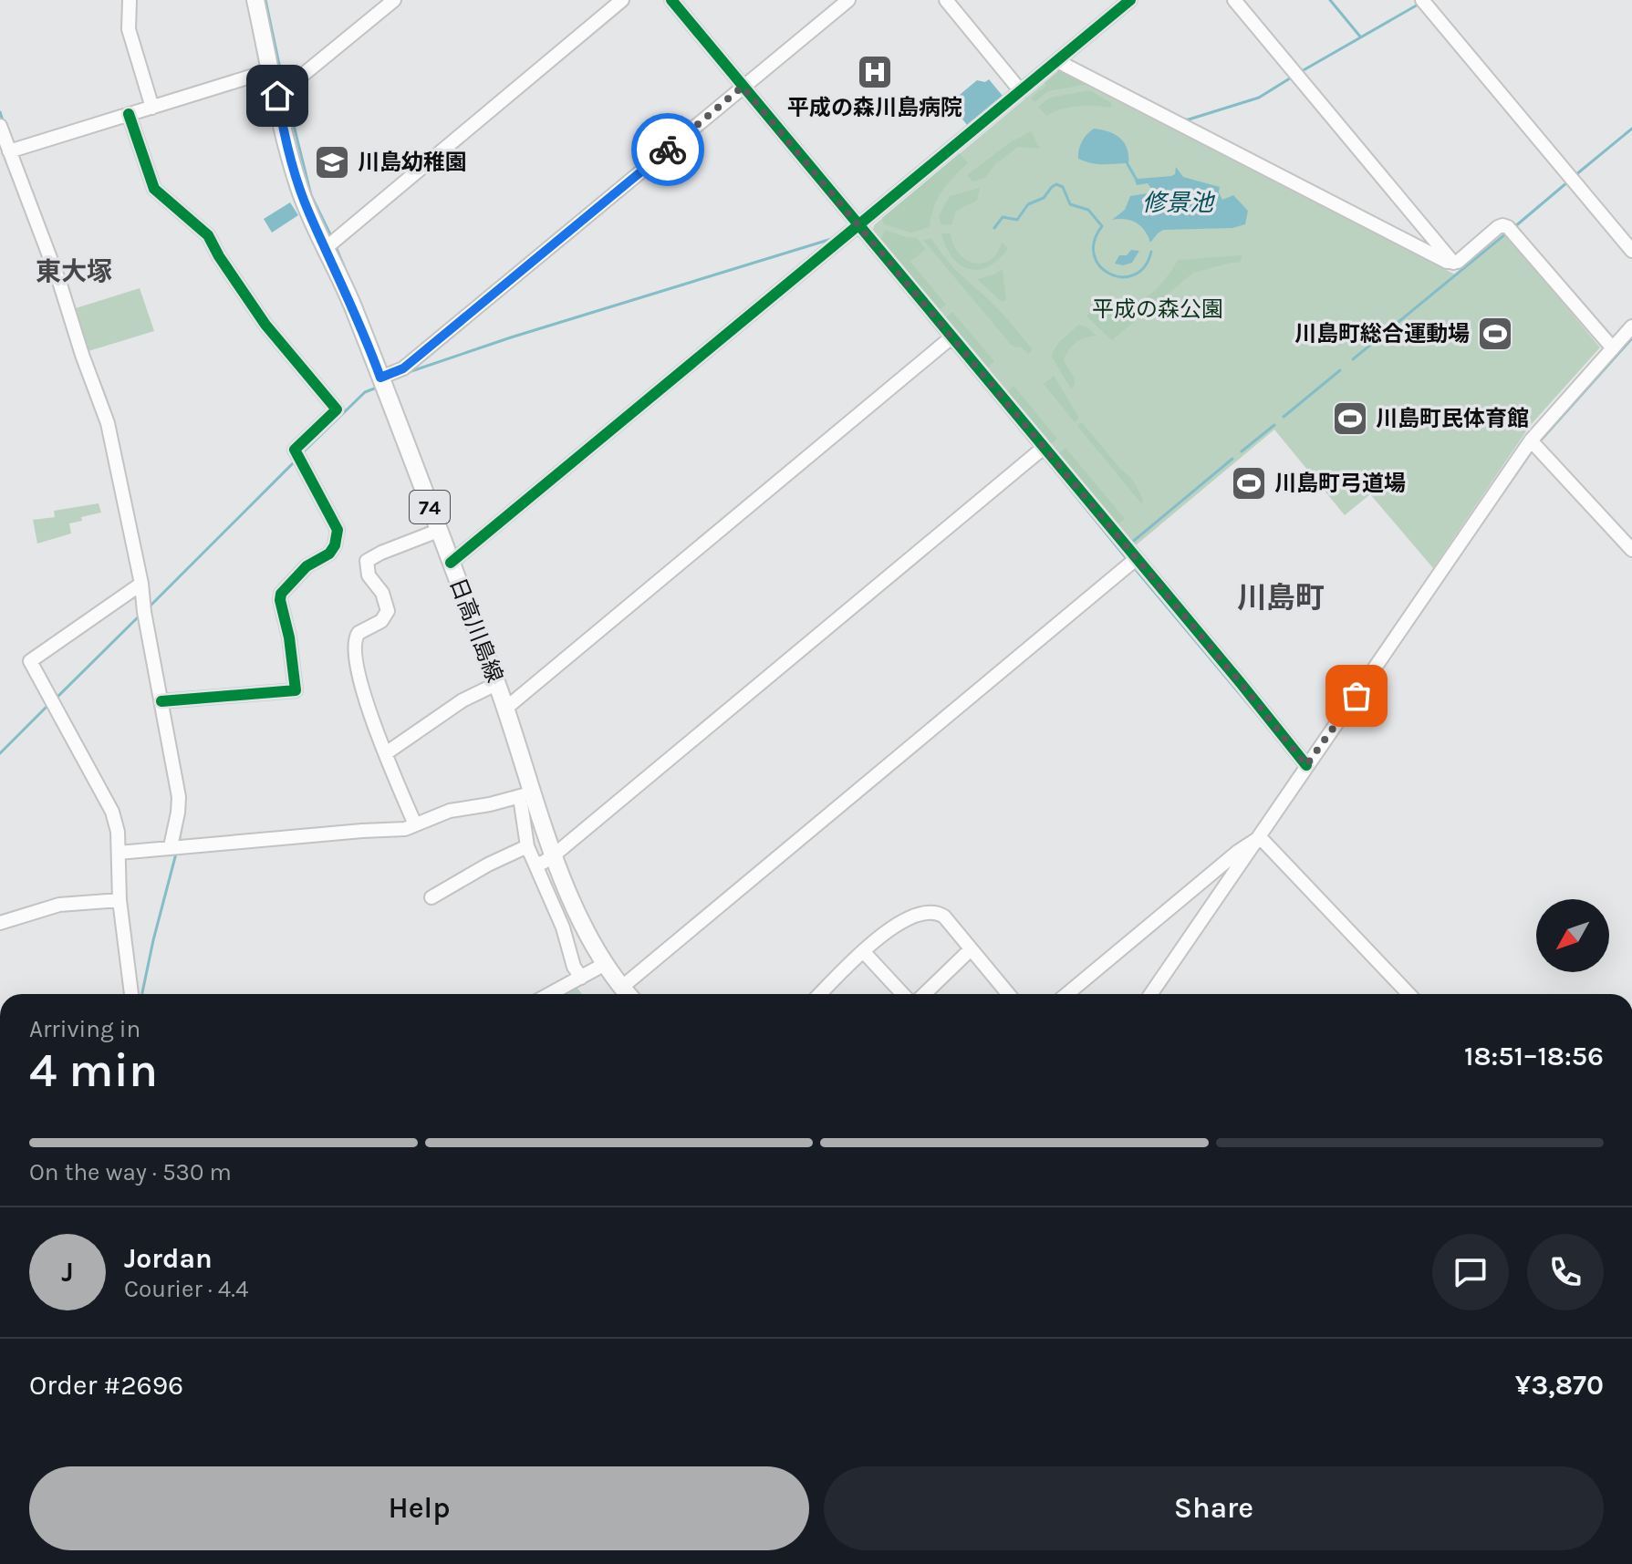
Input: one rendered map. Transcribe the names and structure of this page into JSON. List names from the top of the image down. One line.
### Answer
{"streets":{"main road":["74","日高川島線"]},"districts":["東大塚","川島町"],"water":["修景池"],"parks":["平成の森公園"],"places":{"hospital":["平成の森川島病院"],"school or university":["川島幼稚園"],"sports":["川島町総合運動場","川島町民体育館","川島町弓道場"]},"north":"bottom left","page":{"heading":["4 min","Arriving in","18:51–18:56"],"panel":["Jordan","Courier · 4.4","Order #2696","¥3,870"],"bar":"On the way · 530 m","round":"J","buttons":["Help","Share"]}}
